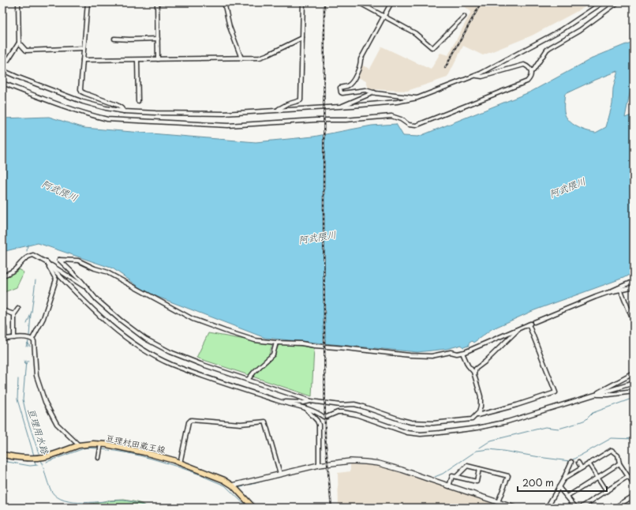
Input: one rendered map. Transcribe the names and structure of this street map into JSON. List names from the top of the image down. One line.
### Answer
{"streets":{"main road":["亘理村田蔵王線"]},"water":["阿武隈川","亘理用水路"],"scale_bar":"200 m"}
